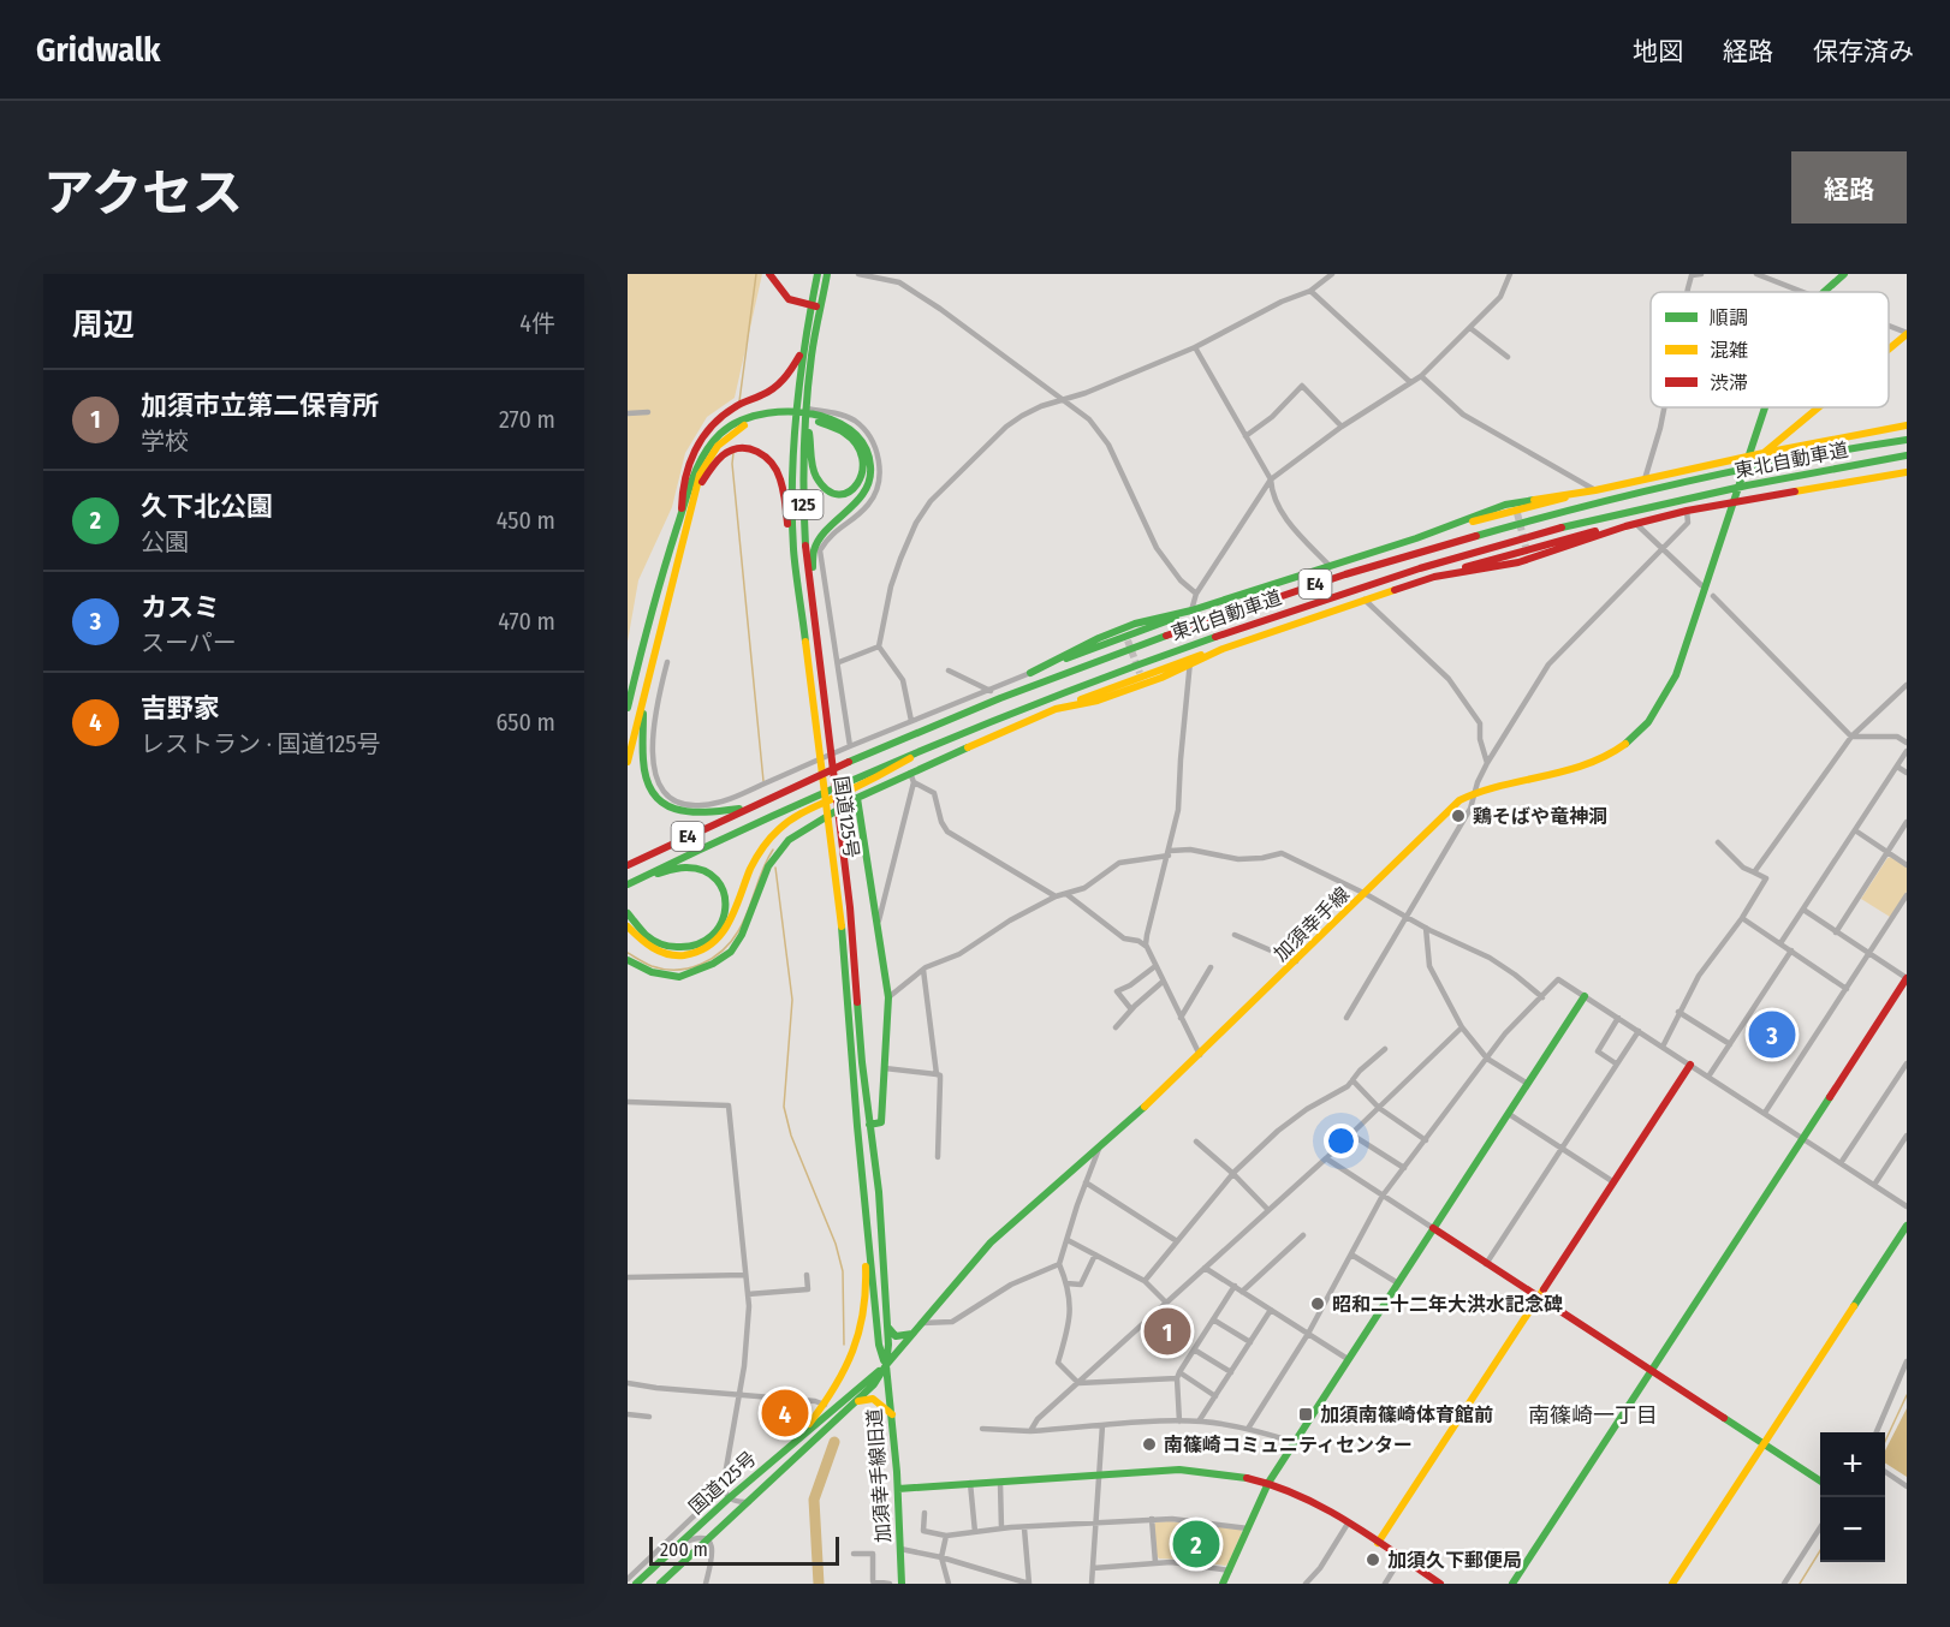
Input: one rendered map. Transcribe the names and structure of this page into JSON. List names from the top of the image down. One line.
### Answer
{"streets":{"main road":["東北自動車道","125","E4","国道125号","加須幸手線","加須幸手線旧道"]},"crossings":[["国道125号","加須幸手線"],["国道125号","加須幸手線旧道"],["加須幸手線","加須幸手線旧道"]],"districts":["南篠崎一丁目"],"places":{"other":["鶏そばや竜神洞","昭和二十二年大洪水記念碑","南篠崎コミュニティセンター","加須久下郵便局"],"transit":["加須南篠崎体育館前"]},"legend":["順調","混雑","渋滞"],"scale_bar":"200 m","page":{"header":"Gridwalk","nav":["地図","経路","保存済み"],"title":"アクセス","buttons":"経路","heading":["周辺","4件"],"list":[{"mark":"1","name":"加須市立第二保育所","note":"学校","value":"270 m"},{"mark":"2","name":"久下北公園","note":"公園","value":"450 m"},{"mark":"3","name":"カスミ","note":"スーパー","value":"470 m"},{"mark":"4","name":"吉野家","note":"レストラン · 国道125号","value":"650 m"}],"pins":["3","1","4","2"],"map_buttons":["+","−"],"scale":"200 m"}}
